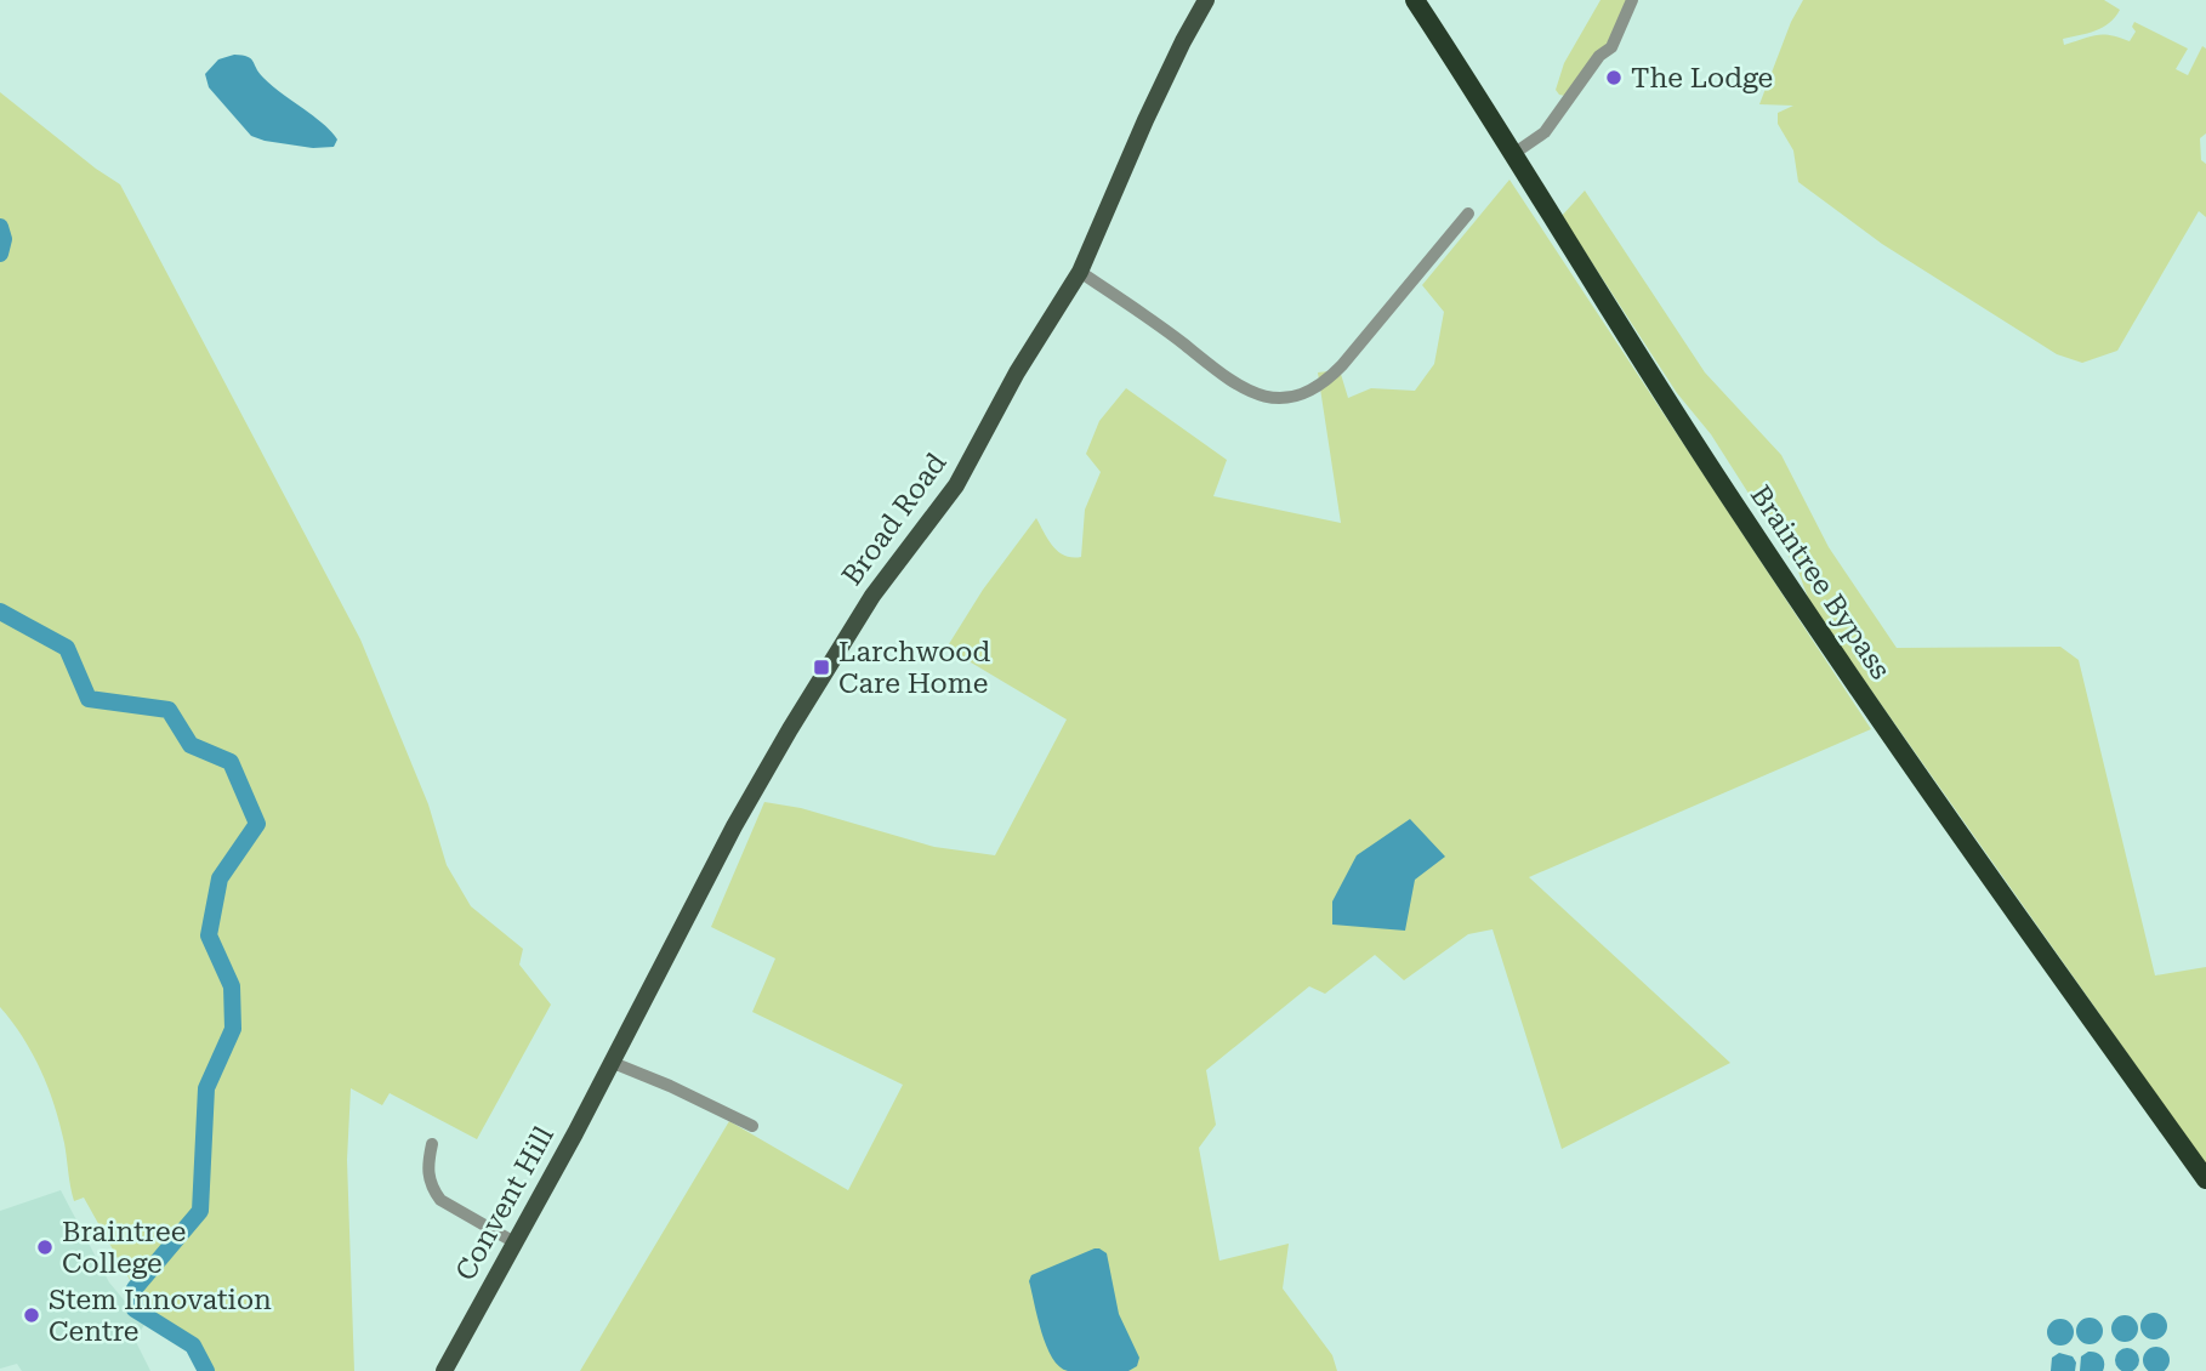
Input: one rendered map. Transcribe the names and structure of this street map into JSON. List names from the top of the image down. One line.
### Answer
{"streets":{"highway":["Braintree Bypass"],"main road":["Broad Road","Convent Hill"]},"crossings":[["Broad Road","Convent Hill"]],"places":{"other":["The Lodge","Braintree College","Stem Innovation Centre"],"transit":["Larchwood Care Home"]}}
